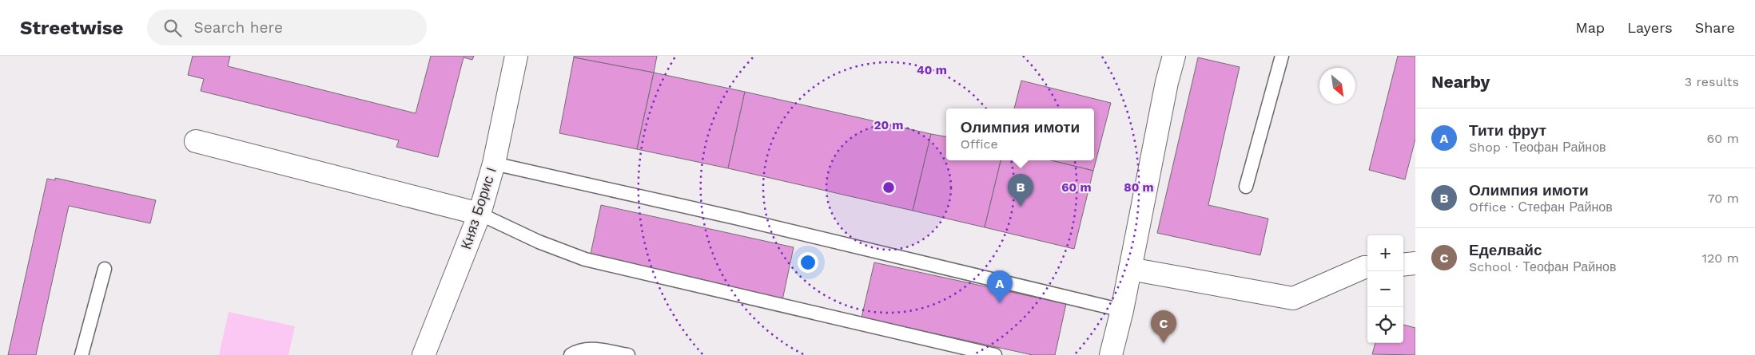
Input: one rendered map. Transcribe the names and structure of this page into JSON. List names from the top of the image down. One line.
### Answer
{"streets":{"street":["Княз Борис I"]},"north":"bottom right","page":{"header":"Streetwise","search":"Search here","nav":["Map","Layers","Share"],"heading":["Nearby","3 results"],"list":[{"mark":"A","name":"Тити фрут","note":"Shop · Теофан Райнов","value":"60 m"},{"mark":"B","name":"Олимпия имоти","note":"Office · Стефан Райнов","value":"70 m"},{"mark":"C","name":"Еделвайс","note":"School · Теофан Райнов","value":"120 m"}],"popup":["Олимпия имоти","Office"],"pins":["B","A","C"],"map_buttons":["+","−"]},"rings":["40 m","20 m","60 m","80 m"]}
